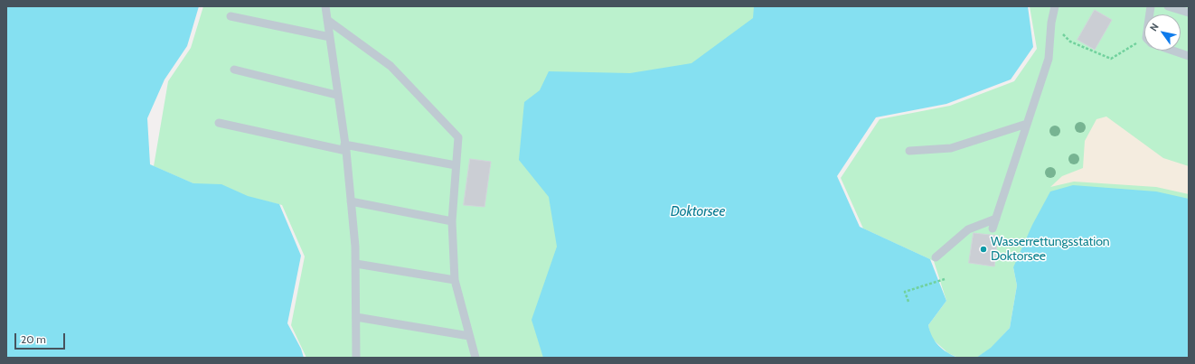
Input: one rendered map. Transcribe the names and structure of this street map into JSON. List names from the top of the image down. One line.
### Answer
{"water":["Doktorsee"],"places":["Wasserrettungsstation Doktorsee"],"scale_bar":"20 m","north":"top left"}
